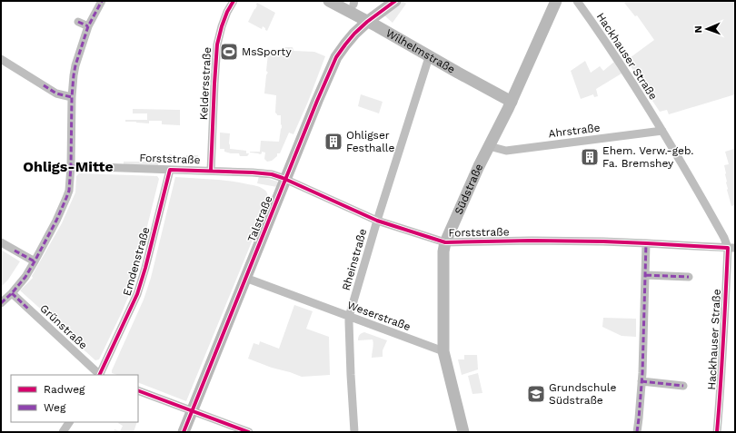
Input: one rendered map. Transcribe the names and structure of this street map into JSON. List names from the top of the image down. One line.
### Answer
{"streets":{"main road":["Wilhelmstraße","Südstraße","Talstraße"],"street":["Hackhauser Straße","Keldersstraße","Ahrstraße","Forststraße","Rheinstraße","Emdenstraße","Weserstraße","Grünstraße"]},"crossings":[["Wilhelmstraße","Südstraße"],["Wilhelmstraße","Talstraße"],["Wilhelmstraße","Rheinstraße"],["Hackhauser Straße","Ahrstraße"],["Hackhauser Straße","Forststraße"],["Keldersstraße","Forststraße"],["Ahrstraße","Südstraße"],["Forststraße","Südstraße"],["Forststraße","Talstraße"],["Forststraße","Rheinstraße"],["Forststraße","Emdenstraße"],["Südstraße","Weserstraße"],["Talstraße","Weserstraße"],["Rheinstraße","Weserstraße"]],"districts":["Ohligs-Mitte"],"places":{"sports":["MsSporty"],"building":["Ohligser Festhalle","Ehem. Verw.-geb. Fa. Bremshey"],"school or university":["Grundschule Südstraße"]},"legend":["Radweg","Weg"],"north":"left"}
